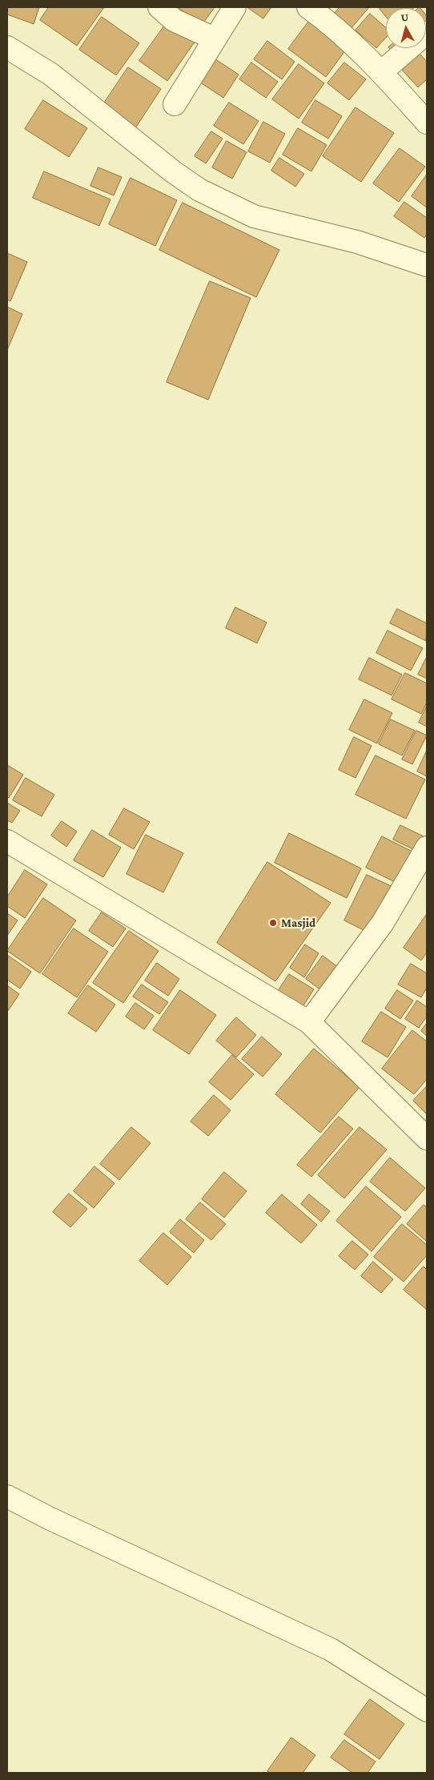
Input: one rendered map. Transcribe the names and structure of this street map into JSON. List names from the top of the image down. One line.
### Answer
{"places":["Masjid"],"north":"top"}
